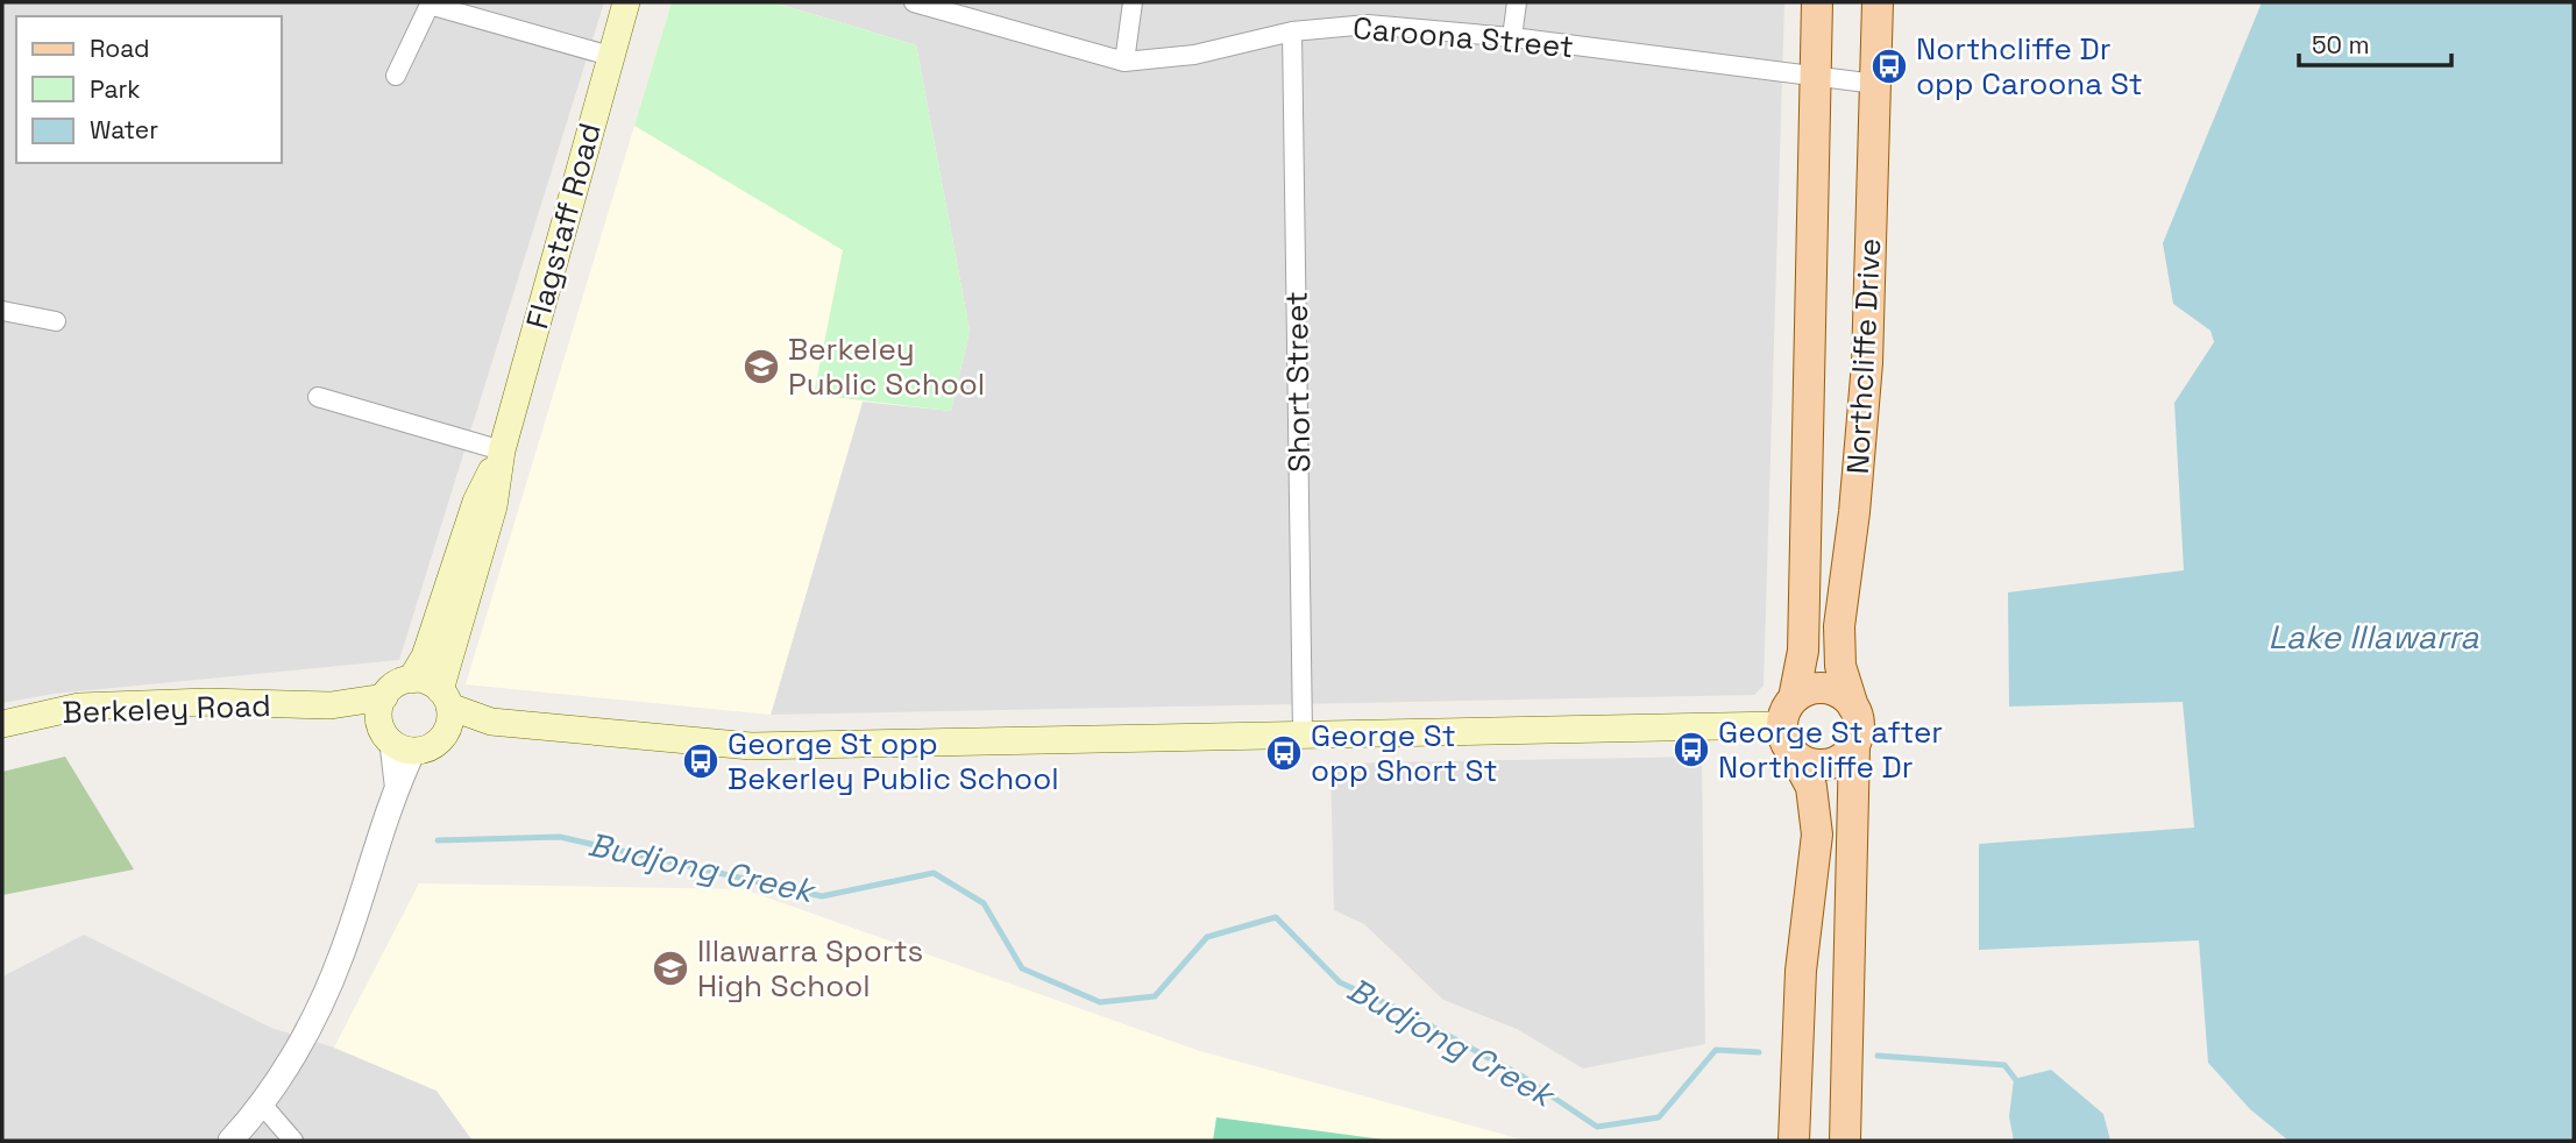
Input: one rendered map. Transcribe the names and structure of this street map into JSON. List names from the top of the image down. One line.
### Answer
{"streets":{"main road":["Flagstaff Road","Northcliffe Drive","Berkeley Road"],"street":["Caroona Street","Short Street"]},"crossings":[["Caroona Street","Northcliffe Drive"],["Caroona Street","Short Street"],["Flagstaff Road","Berkeley Road"]],"water":["Lake Illawarra","Budjong Creek"],"places":{"bus stop":["Northcliffe Dr opp Caroona St","George St after Northcliffe Dr","George St opp Short St","George St opp Bekerley Public School"],"school or university":["Berkeley Public School","Illawarra Sports High School"]},"legend":["Road","Park","Water"],"scale_bar":"50 m"}
